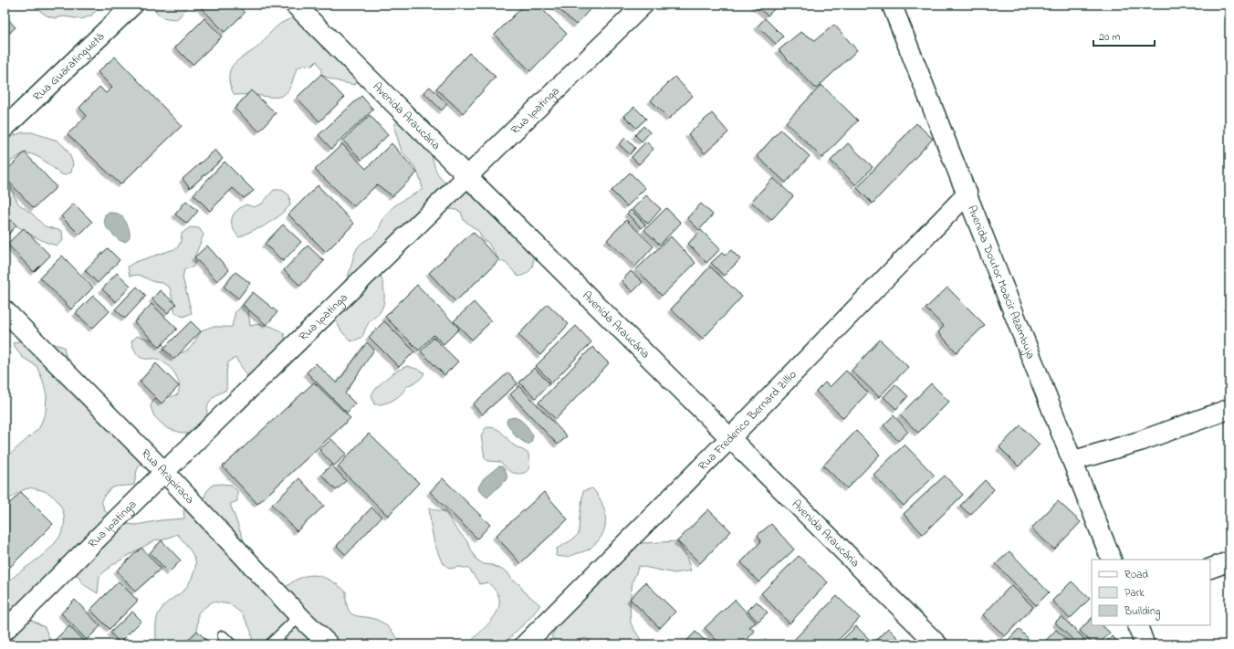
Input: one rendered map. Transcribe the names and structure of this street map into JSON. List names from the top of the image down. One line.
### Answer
{"streets":{"street":["Rua Guaratinguetá","Rua Ipatinga","Avenida Araucária","Avenida Doutor Moacir Azambuja","Rua Frederico Bernard Zillio","Rua Arapiraca"]},"crossings":[["Rua Ipatinga","Avenida Araucária"],["Rua Ipatinga","Rua Arapiraca"],["Avenida Araucária","Rua Frederico Bernard Zillio"],["Avenida Doutor Moacir Azambuja","Rua Frederico Bernard Zillio"]],"legend":["Road","Park","Building"],"scale_bar":"20 m"}
